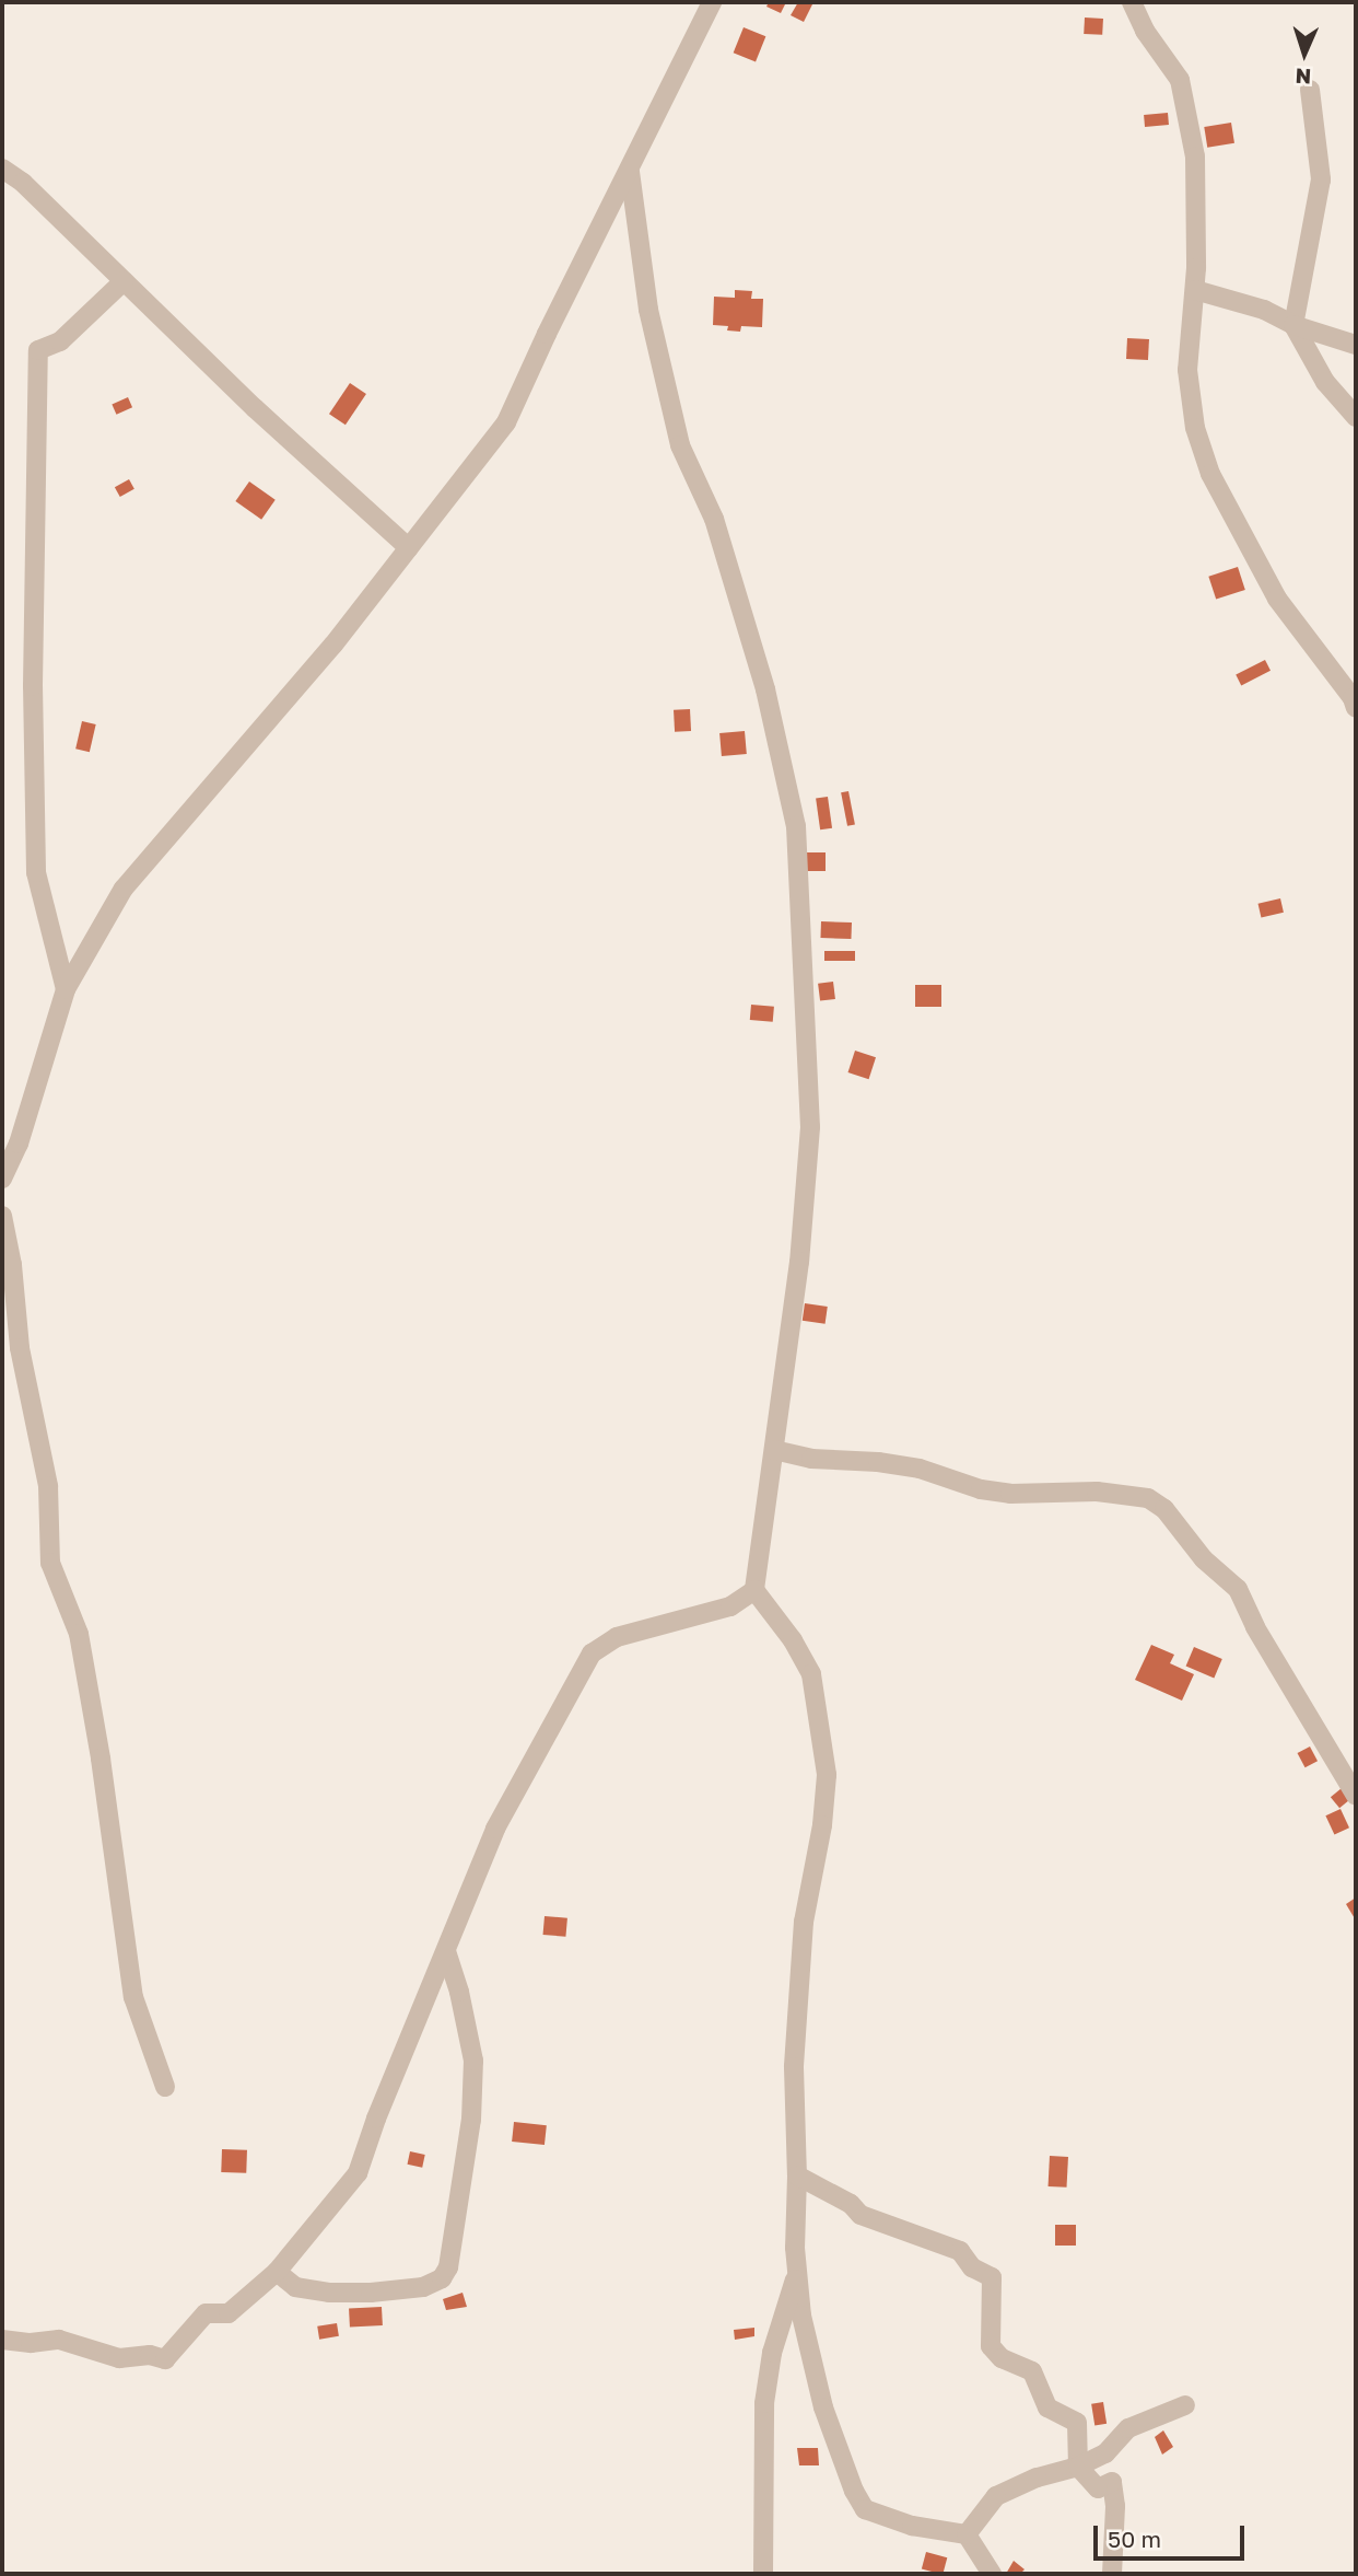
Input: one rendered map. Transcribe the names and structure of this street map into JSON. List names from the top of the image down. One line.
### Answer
{"scale_bar":"50 m","north":"bottom"}
